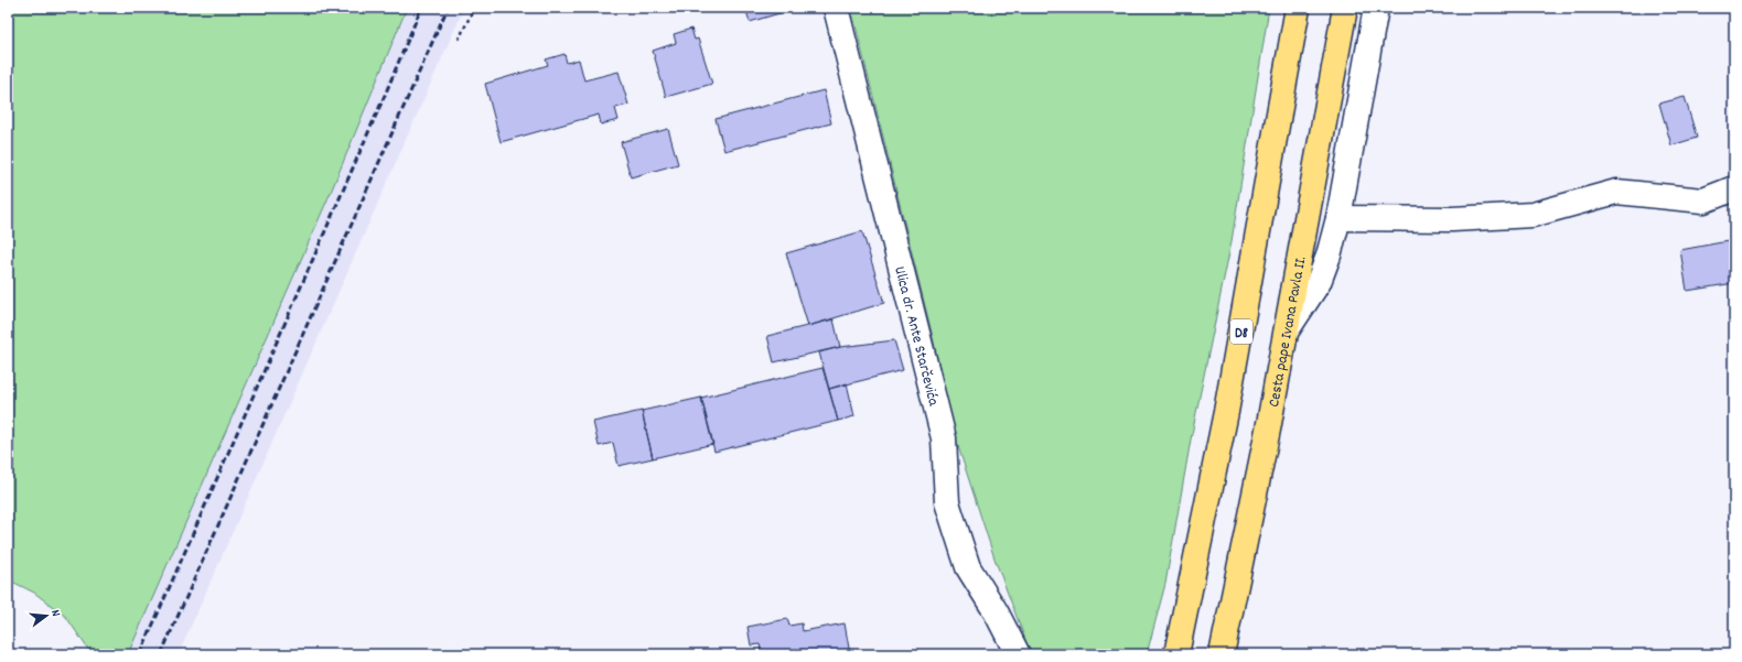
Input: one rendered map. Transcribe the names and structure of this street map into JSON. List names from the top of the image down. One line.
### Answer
{"streets":{"main road":["D8","Cesta pape Ivana Pavla II."],"street":["Ulica dr. Ante Starčevića"]},"north":"right"}
